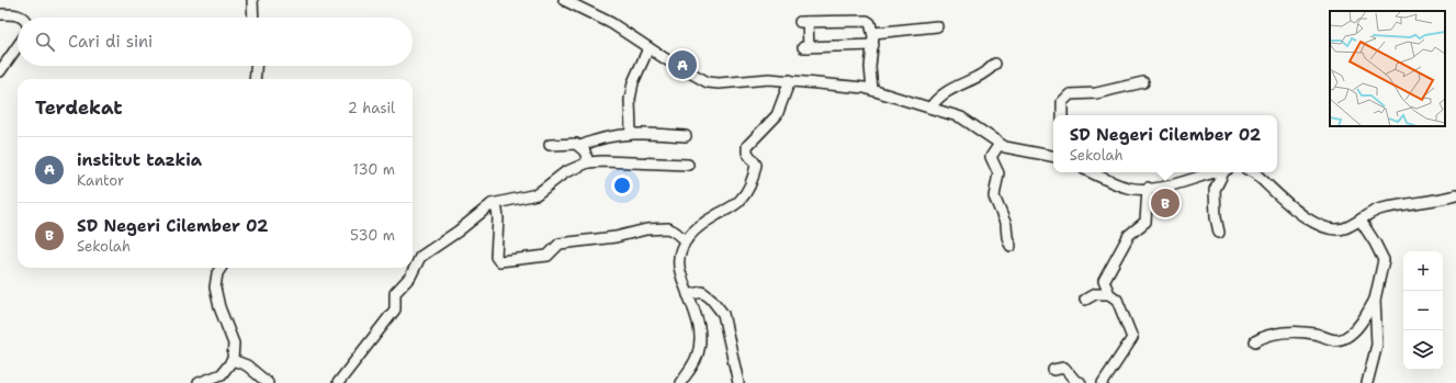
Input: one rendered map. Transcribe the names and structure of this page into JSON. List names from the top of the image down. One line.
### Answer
{"page":{"search":"Cari di sini","pins":["A","B"],"heading":["Terdekat","2 hasil"],"popup":["SD Negeri Cilember 02","Sekolah"],"list":[{"mark":"A","name":"institut tazkia","note":"Kantor","value":"130 m"},{"mark":"B","name":"SD Negeri Cilember 02","note":"Sekolah","value":"530 m"}],"map_buttons":["+","−"]}}
